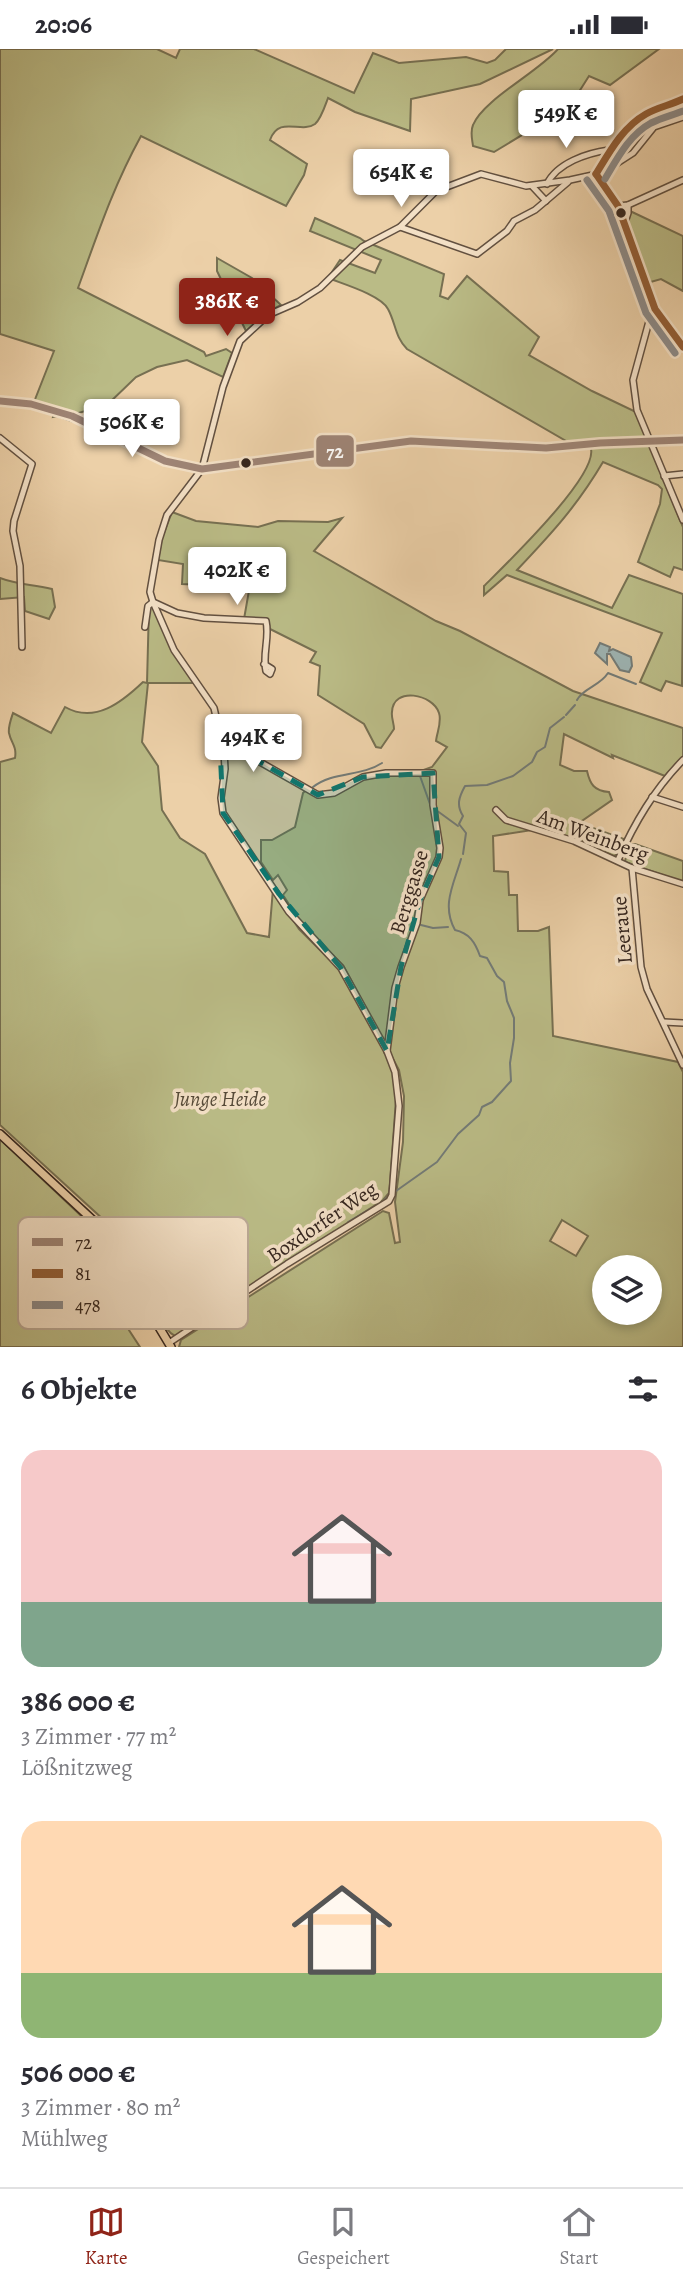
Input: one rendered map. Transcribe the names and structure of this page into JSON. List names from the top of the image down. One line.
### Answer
{"streets":{"street":["Am Weinberg","Berggasse","Leeraue","Boxdorfer Weg"]},"crossings":[["Am Weinberg","Leeraue"],["Berggasse","Boxdorfer Weg"]],"parks":["Junge Heide"],"lines":["transit line 81","transit line 478","transit line 72"],"legend":["72","81","478"],"page":{"status":"20:06","price":["549K €","654K €","386K €","506K €","402K €","494K €"],"heading":"6 Objekte","list":[{"name":"386 000 €","note":"3 Zimmer · 77 m² · Lößnitzweg"},{"name":"506 000 €","note":"3 Zimmer · 80 m² · Mühlweg"}],"tabs":["Karte","Gespeichert","Start"]}}
